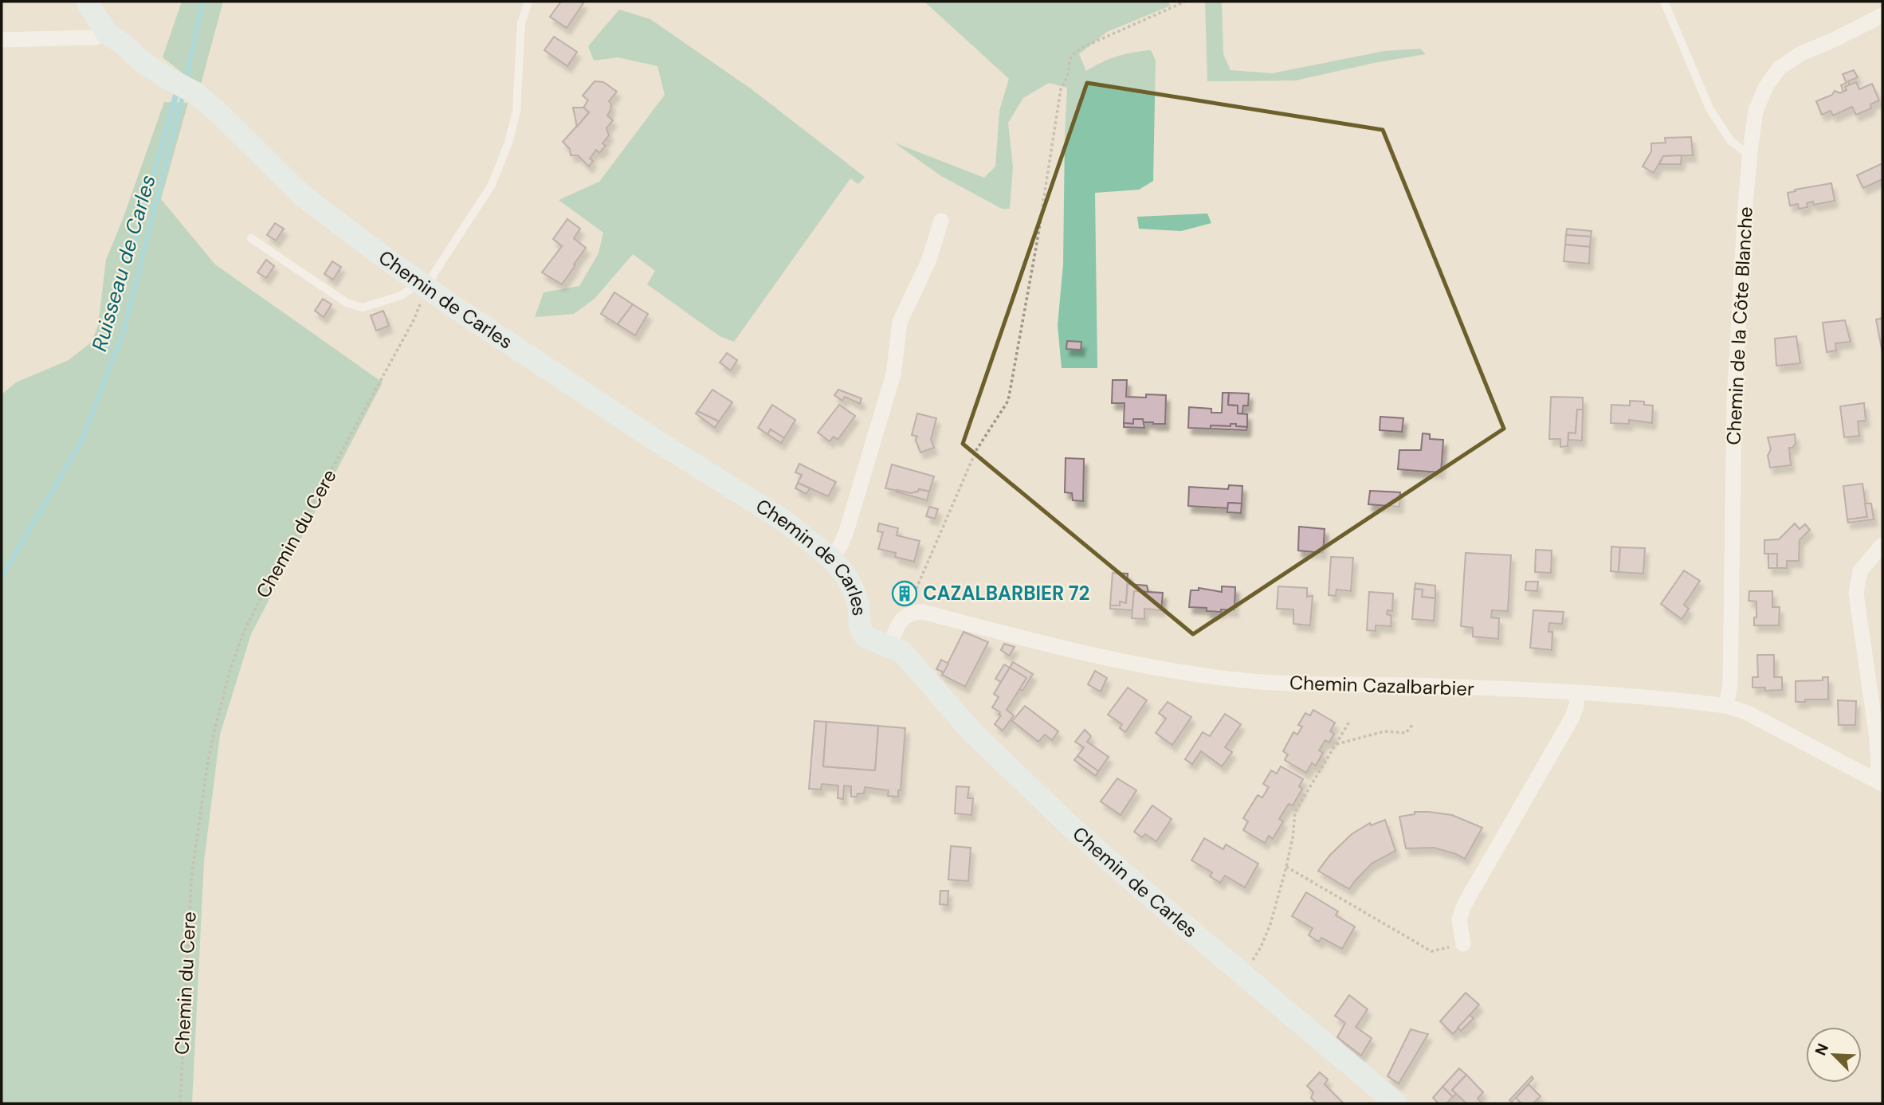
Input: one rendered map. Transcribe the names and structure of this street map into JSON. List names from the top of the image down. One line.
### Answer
{"streets":{"street":["Chemin de Carles","Chemin de la Côte Blanche","Chemin Cazalbarbier"],"path":["Chemin du Cere"]},"crossings":[["Chemin de Carles","Chemin du Cere"],["Chemin de la Côte Blanche","Chemin Cazalbarbier"]],"water":["Ruisseau de Carles"],"places":{"building":["CAZALBARBIER 72"]},"north":"top left"}
